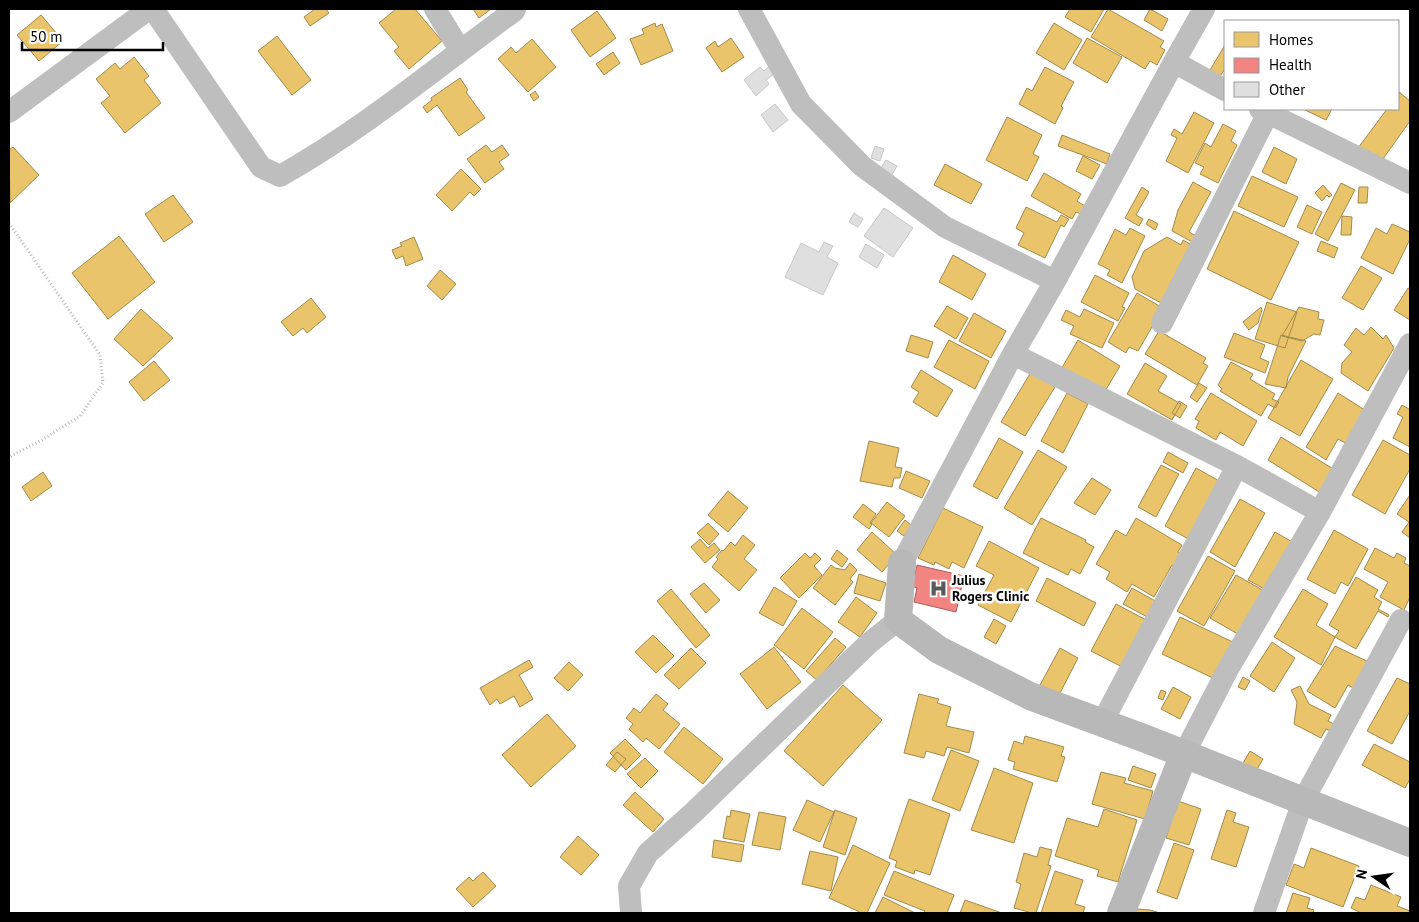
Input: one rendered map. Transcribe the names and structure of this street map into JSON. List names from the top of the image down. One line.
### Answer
{"places":{"hospital":["Julius Rogers Clinic"]},"legend":["Homes","Health","Other"],"scale_bar":"50 m","north":"left"}
